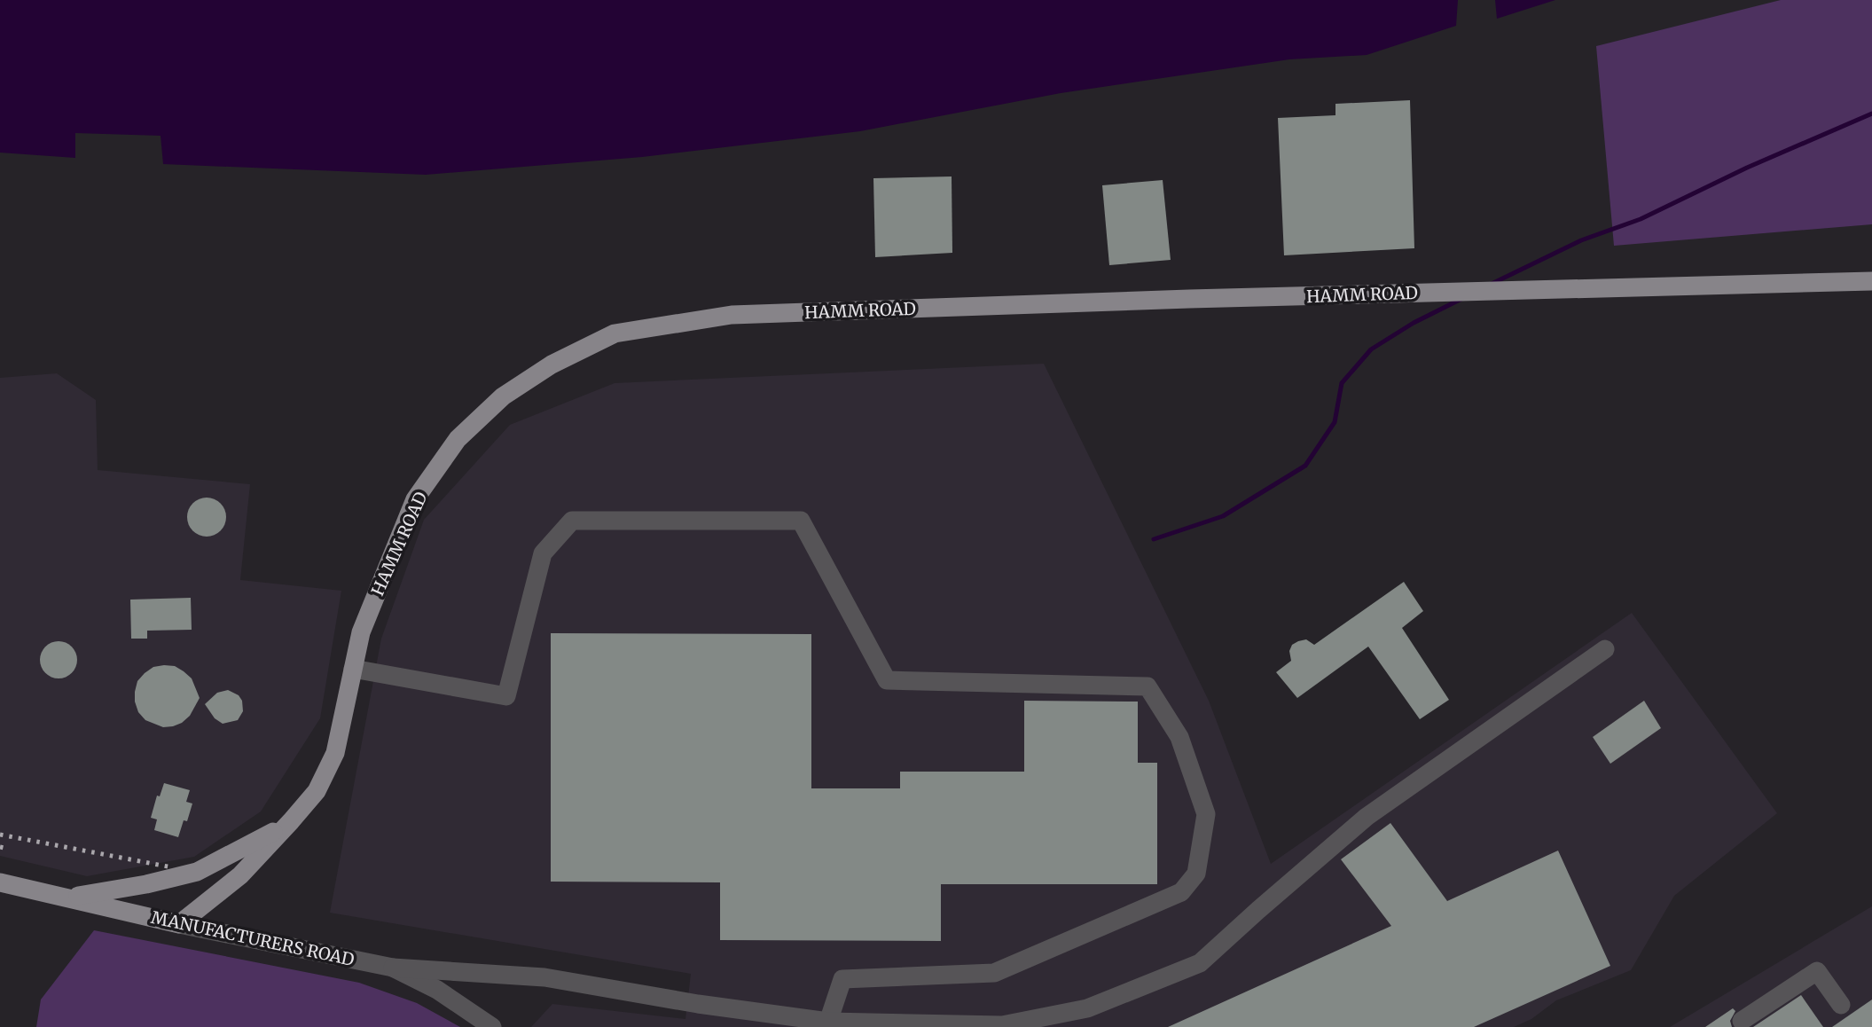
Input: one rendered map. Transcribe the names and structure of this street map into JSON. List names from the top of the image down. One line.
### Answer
{"streets":{"main road":["HAMM ROAD","MANUFACTURERS ROAD"]},"crossings":[["HAMM ROAD","MANUFACTURERS ROAD"]]}
